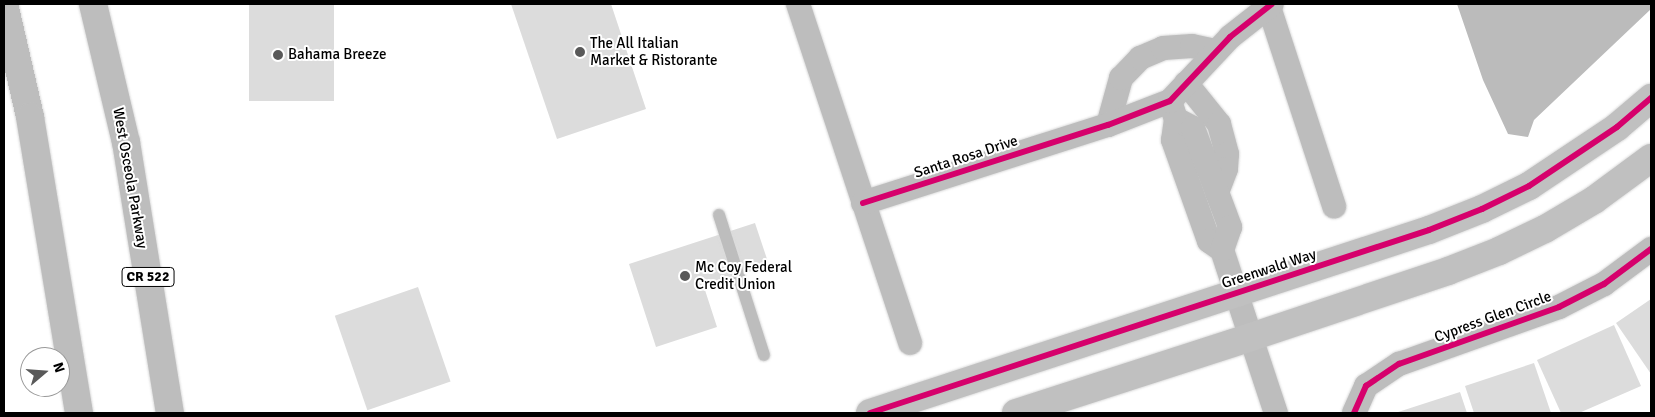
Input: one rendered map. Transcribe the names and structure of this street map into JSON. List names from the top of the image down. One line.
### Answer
{"streets":{"main road":["West Osceola Parkway","CR 522"],"street":["Santa Rosa Drive","Greenwald Way","Cypress Glen Circle"]},"places":["The All Italian Market & Ristorante","Bahama Breeze","Mc Coy Federal Credit Union"],"north":"right"}
